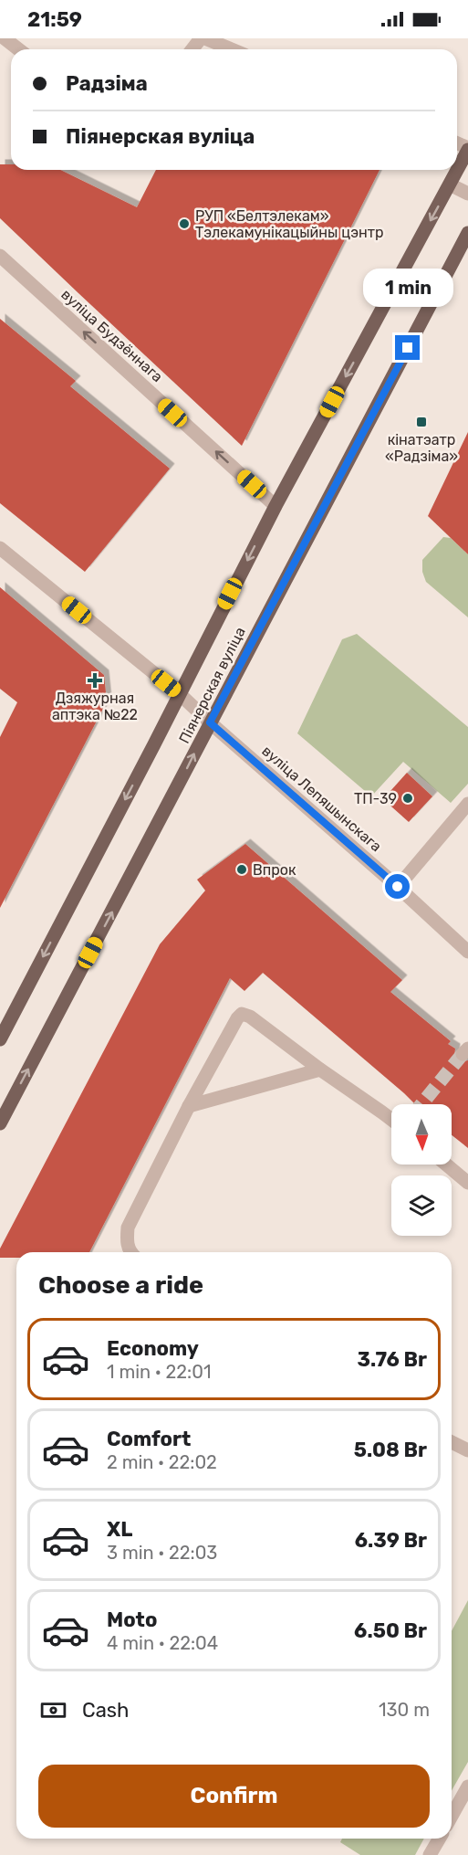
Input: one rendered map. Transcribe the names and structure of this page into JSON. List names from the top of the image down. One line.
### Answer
{"streets":{"main road":["Піянерская вуліца"],"street":["вуліца Будзённага","вуліца Лепяшынскага"]},"crossings":[["вуліца Будзённага","Піянерская вуліца"],["Піянерская вуліца","вуліца Лепяшынскага"]],"one_way":["вуліца Будзённага"],"places":{"other":["РУП «Белтэлекам» Тэлекамунікацыйны цэнтр","ТП-39","Впрок"],"transit":["кінатэатр «Радзіма»"],"health":["Дзяжурная аптэка №22"]},"north":"bottom","page":{"status":"21:59","banner":["Радзіма","Піянерская вуліца"],"bubble":"1 min","heading":"Choose a ride","list":[{"name":"Economy","note":"1 min · 22:01","value":"3.76 Br"},{"name":"Comfort","note":"2 min · 22:02","value":"5.08 Br"},{"name":"XL","note":"3 min · 22:03","value":"6.39 Br"},{"name":"Moto","note":"4 min · 22:04","value":"6.50 Br"}],"pay":["Cash","130 m"],"buttons":"Confirm"}}
